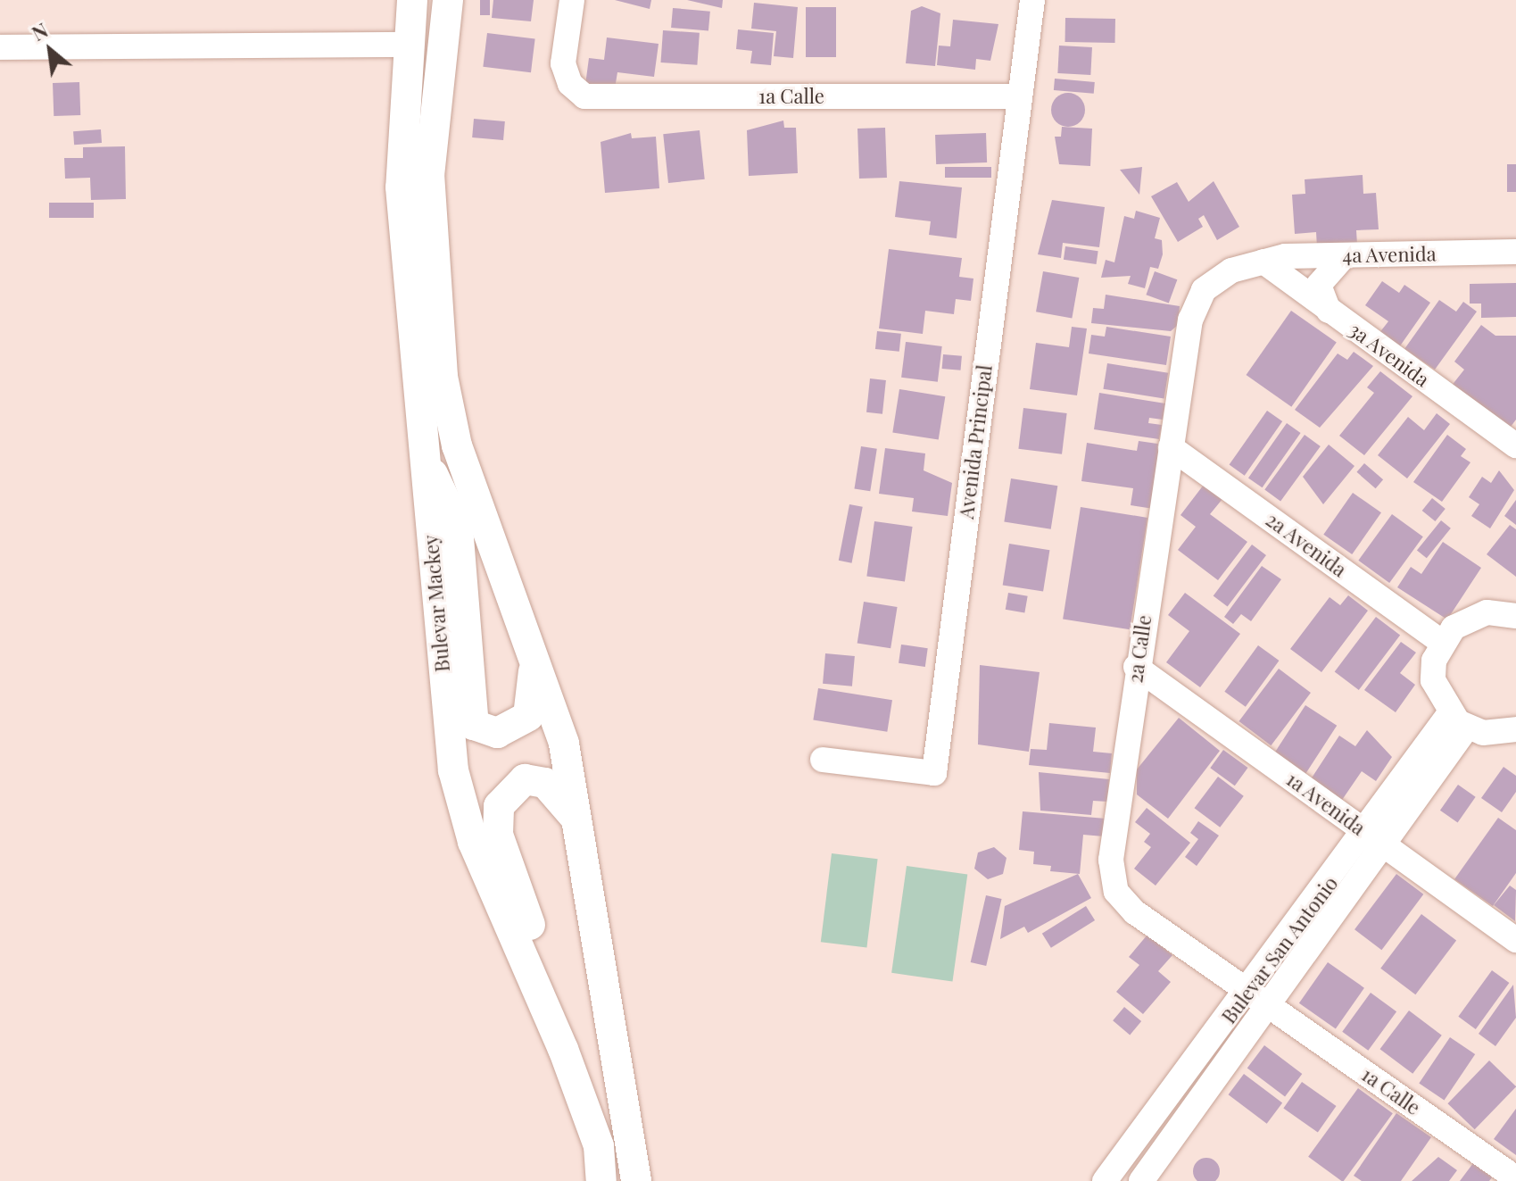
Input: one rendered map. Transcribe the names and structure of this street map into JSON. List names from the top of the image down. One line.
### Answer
{"streets":{"main road":["Bulevar Mackey"],"street":["1a Calle","4a Avenida","3a Avenida","Avenida Principal","2a Avenida","2a Calle","1a Avenida","Bulevar San Antonio"]},"crossings":[["1a Calle","Avenida Principal"],["1a Calle","2a Calle"],["1a Calle","Bulevar San Antonio"],["4a Avenida","3a Avenida"],["4a Avenida","2a Calle"],["3a Avenida","2a Calle"],["2a Avenida","2a Calle"],["2a Calle","1a Avenida"],["2a Calle","Bulevar San Antonio"],["1a Avenida","Bulevar San Antonio"]],"north":"top left"}
